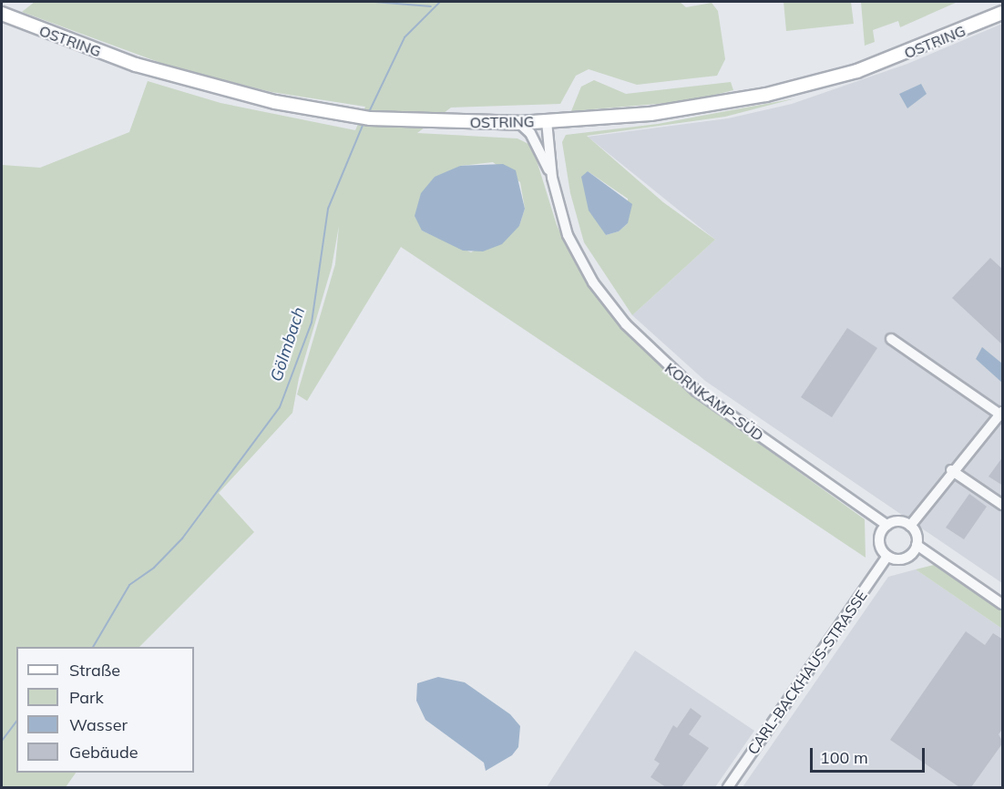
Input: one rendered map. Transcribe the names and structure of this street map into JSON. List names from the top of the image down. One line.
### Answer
{"streets":{"main road":["OSTRING"],"street":["KORNKAMP-SÜD","CARL-BACKHAUS-STRASSE"]},"crossings":[["OSTRING","KORNKAMP-SÜD"],["KORNKAMP-SÜD","CARL-BACKHAUS-STRASSE"]],"water":["Gölmbach"],"legend":["Straße","Park","Wasser","Gebäude"],"scale_bar":"100 m"}
